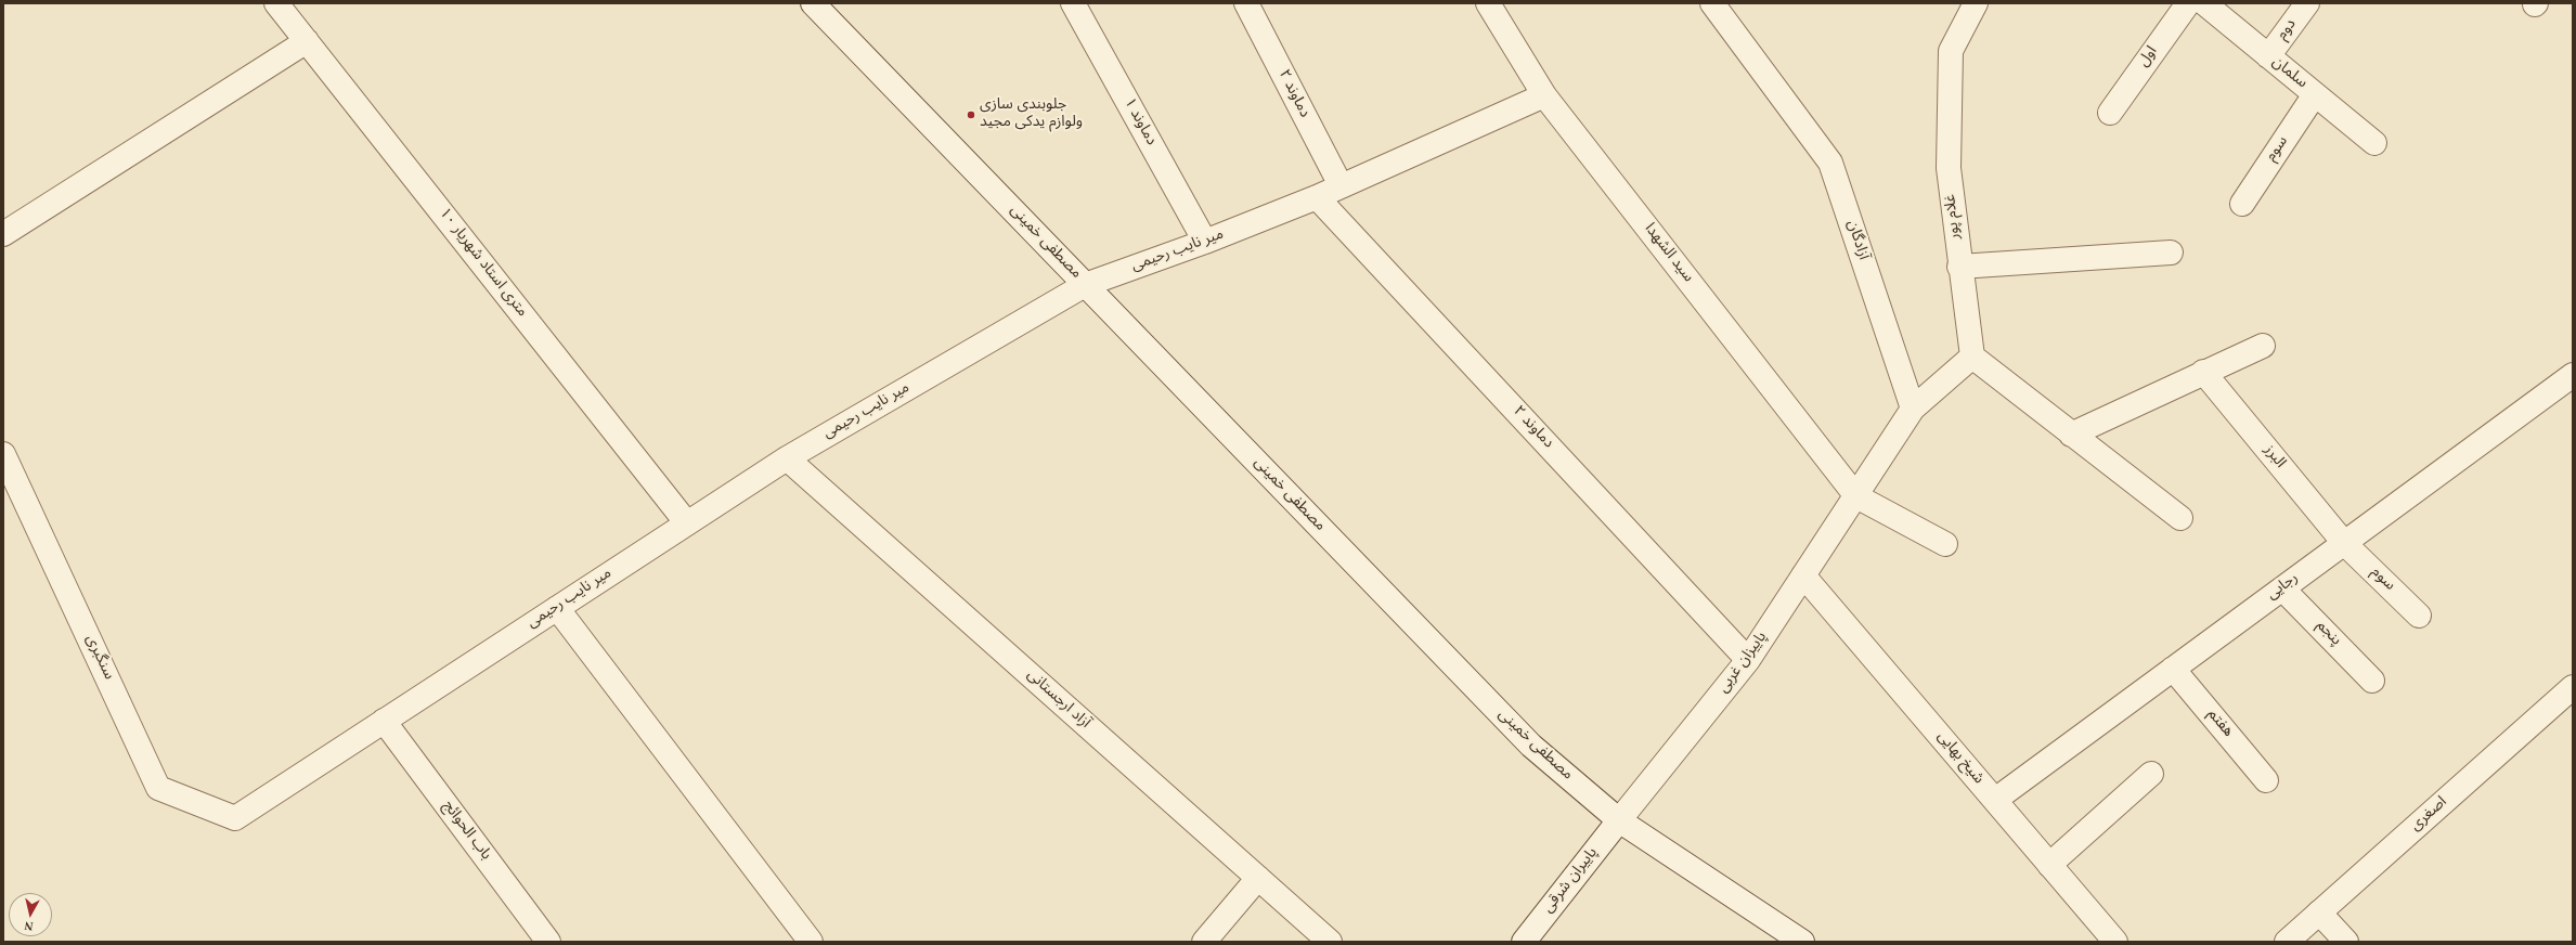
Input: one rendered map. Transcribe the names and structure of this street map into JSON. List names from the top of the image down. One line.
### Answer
{"streets":{"street":["دوم","اول","سلمان","دماوند ۲","دماوند ۱","سوم","غلام پور","آزادگان","مصطفی خمینی","میر نایب رحیمی","سید الشهدا","۱۰ متری استاد شهریار","البرز","رجایی","پنجم","سنگبری","پاییزان غربی","آزاد ارجستانی","هفتم","شیخ بهایی","اصغری","باب الحوائج","پاییران شرقی"]},"crossings":[["دوم","سلمان"],["سلمان","سوم"],["دماوند ۲","میر نایب رحیمی"],["دماوند ۲","پاییزان غربی"],["دماوند ۱","میر نایب رحیمی"],["سوم","البرز"],["سوم","رجایی"],["مصطفی خمینی","میر نایب رحیمی"],["مصطفی خمینی","پاییزان غربی"],["مصطفی خمینی","پاییران شرقی"],["میر نایب رحیمی","سید الشهدا"],["میر نایب رحیمی","۱۰ متری استاد شهریار"],["میر نایب رحیمی","سنگبری"],["میر نایب رحیمی","آزاد ارجستانی"],["میر نایب رحیمی","باب الحوائج"],["سید الشهدا","پاییزان غربی"],["البرز","رجایی"],["رجایی","پنجم"],["رجایی","هفتم"],["رجایی","شیخ بهایی"],["پاییزان غربی","شیخ بهایی"],["پاییزان غربی","پاییران شرقی"]],"places":["جلوبندی سازی ولوازم یدکی مجید"],"north":"bottom"}
